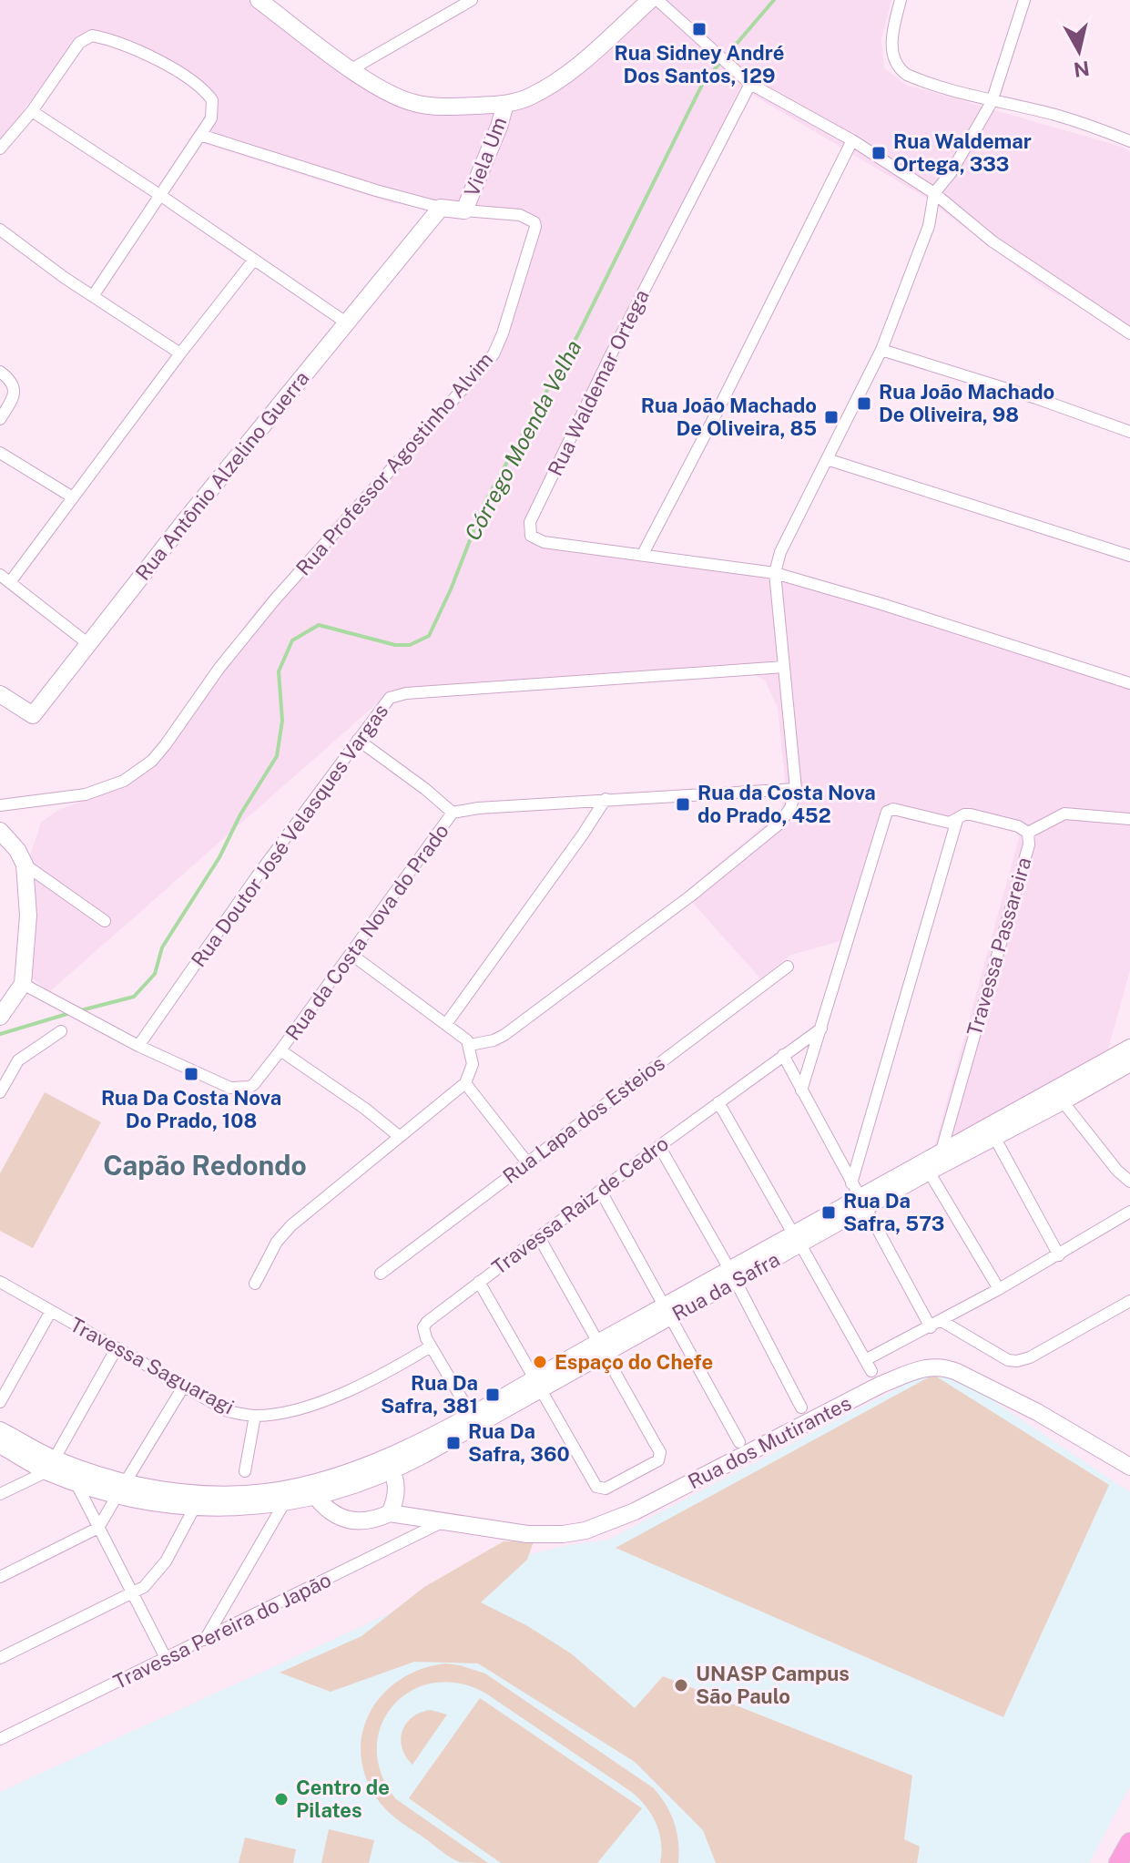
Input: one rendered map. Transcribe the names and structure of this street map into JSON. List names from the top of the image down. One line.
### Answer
{"streets":{"street":["Viela Um","Rua Waldemar Ortega","Rua Professor Agostinho Alvim","Rua Antônio Alzelino Guerra","Rua Doutor José Velasques Vargas","Rua da Costa Nova do Prado","Travessa Passareira","Rua Lapa dos Esteios","Travessa Raiz de Cedro","Rua da Safra","Travessa Saguaragi","Rua dos Mutirantes","Travessa Pereira do Japão"]},"crossings":[["Viela Um","Rua Professor Agostinho Alvim"],["Rua Professor Agostinho Alvim","Rua Antônio Alzelino Guerra"],["Rua Doutor José Velasques Vargas","Rua da Costa Nova do Prado"],["Travessa Passareira","Travessa Raiz de Cedro"],["Travessa Passareira","Rua da Safra"],["Travessa Raiz de Cedro","Travessa Saguaragi"],["Rua dos Mutirantes","Travessa Pereira do Japão"]],"districts":["Capão Redondo"],"water":["Córrego Moenda Velha"],"places":{"transit":["Rua Sidney André Dos Santos, 129","Rua Waldemar Ortega, 333","Rua João Machado De Oliveira, 98","Rua João Machado De Oliveira, 85","Rua da Costa Nova do Prado, 452","Rua Da Costa Nova Do Prado, 108","Rua Da Safra, 573","Rua Da Safra, 381","Rua Da Safra, 360"],"other":["Espaço do Chefe","UNASP Campus São Paulo","Centro de Pilates"]},"north":"bottom"}
